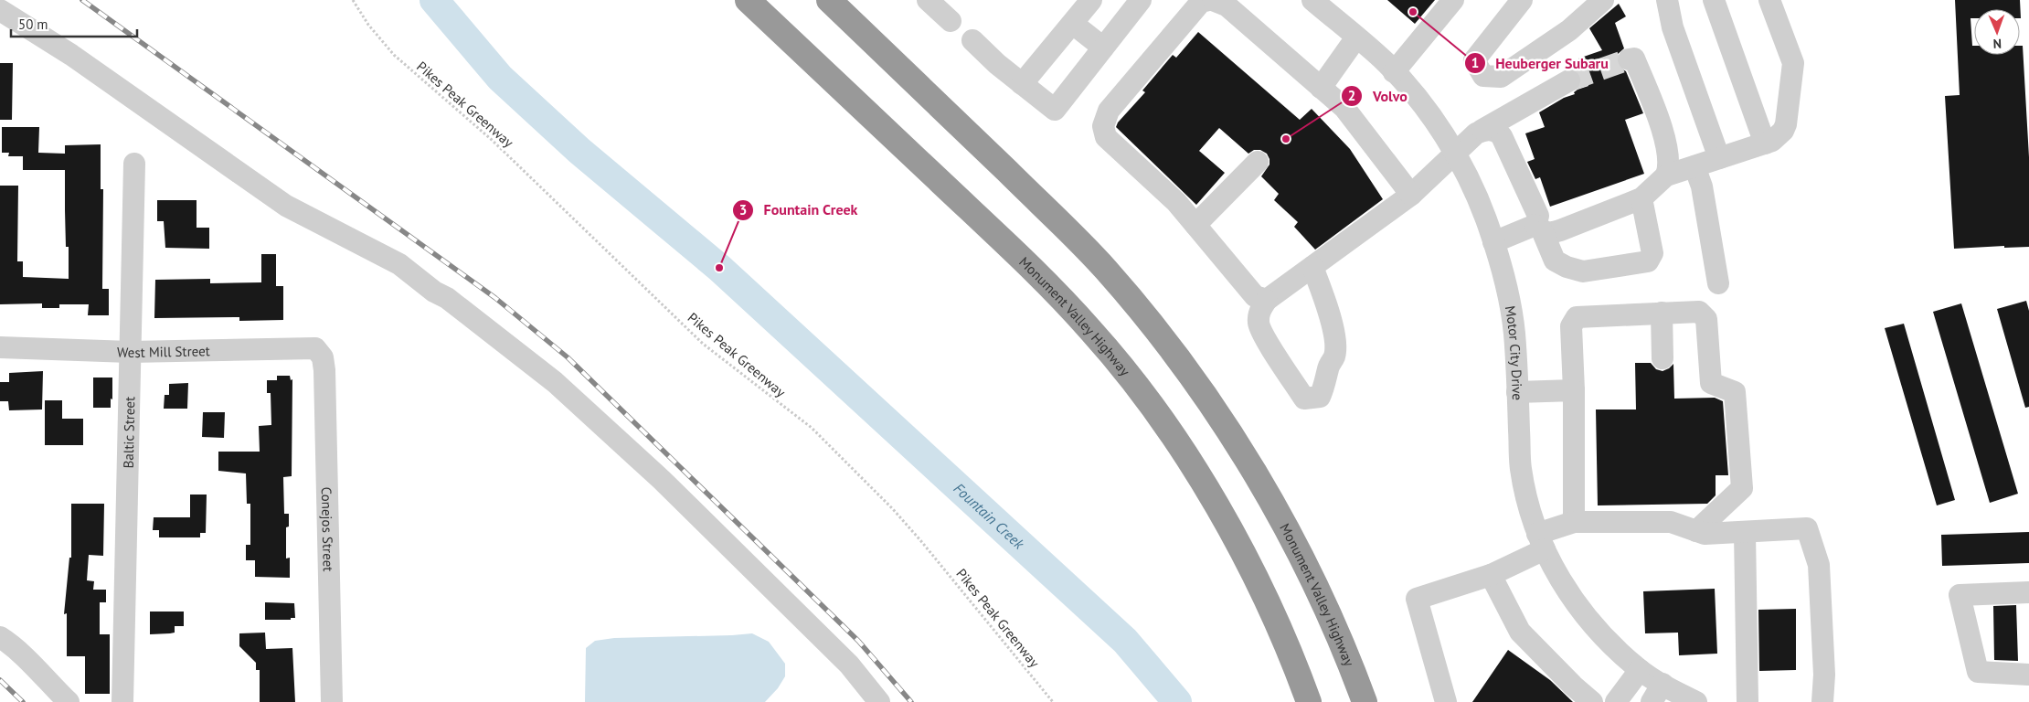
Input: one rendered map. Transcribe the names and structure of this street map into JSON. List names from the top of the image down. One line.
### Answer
{"streets":{"highway":["Monument Valley Highway"],"street":["West Mill Street","Motor City Drive","Baltic Street","Conejos Street"],"path":["Pikes Peak Greenway"]},"crossings":[["West Mill Street","Baltic Street"],["West Mill Street","Conejos Street"]],"water":["Fountain Creek"],"places":["Heuberger Subaru","Volvo","Fountain Creek"],"scale_bar":"50 m","north":"bottom"}
